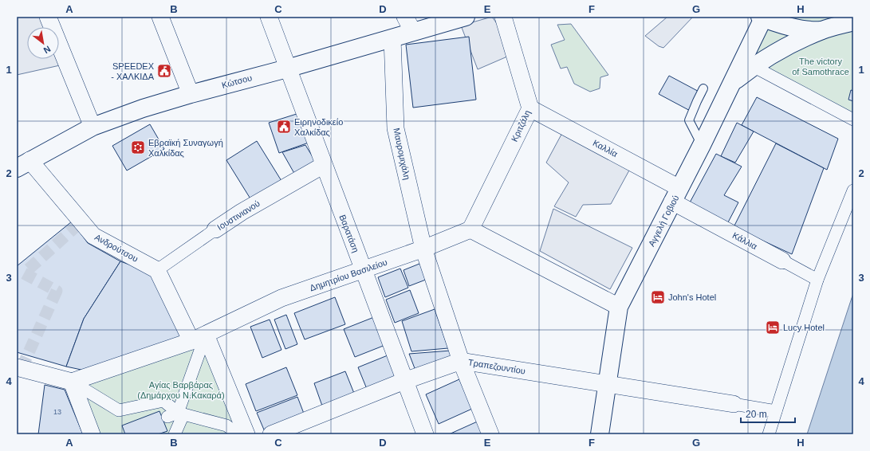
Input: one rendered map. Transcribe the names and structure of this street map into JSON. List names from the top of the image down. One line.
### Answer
{"streets":{"main road":["Κώτσου","Αγγελή Γοβιού"],"street":["Κριτζάλη","Καλλία","Μαυρομιχάλη","Ιουστινιανού","Βαρατάση","Κάλλια","Ανδρούτσου","Δημητρίου Βασιλείου","Τραπεζουντίου"]},"crossings":[["Κώτσου","Μαυρομιχάλη"],["Κώτσου","Βαρατάση"],["Κώτσου","Ανδρούτσου"],["Κριτζάλη","Καλλία"],["Κριτζάλη","Δημητρίου Βασιλείου"],["Καλλία","Αγγελή Γοβιού"],["Καλλία","Κάλλια"],["Μαυρομιχάλη","Δημητρίου Βασιλείου"],["Μαυρομιχάλη","Τραπεζουντίου"],["Ιουστινιανού","Βαρατάση"],["Ιουστινιανού","Ανδρούτσου"],["Αγγελή Γοβιού","Κάλλια"],["Αγγελή Γοβιού","Τραπεζουντίου"],["Βαρατάση","Δημητρίου Βασιλείου"],["Βαρατάση","Τραπεζουντίου"]],"parks":["The victory of Samothrace","Αγίας Βαρβάρας (Δημάρχου Ν.Κακαρά)"],"places":{"public building":["SPEEDEX - ΧΑΛΚΙΔΑ","Ειρηνοδικείο Χαλκίδας"],"synagogue":["Εβραϊκή Συναγωγή Χαλκίδας"],"hotel":["John's Hotel","Lucy Hotel"]},"house_numbers":["13"],"scale_bar":"20 m","north":"bottom right","grid":{"columns":["A","B","C","D","E","F","G","H"],"rows":["1","2","3","4"]}}
